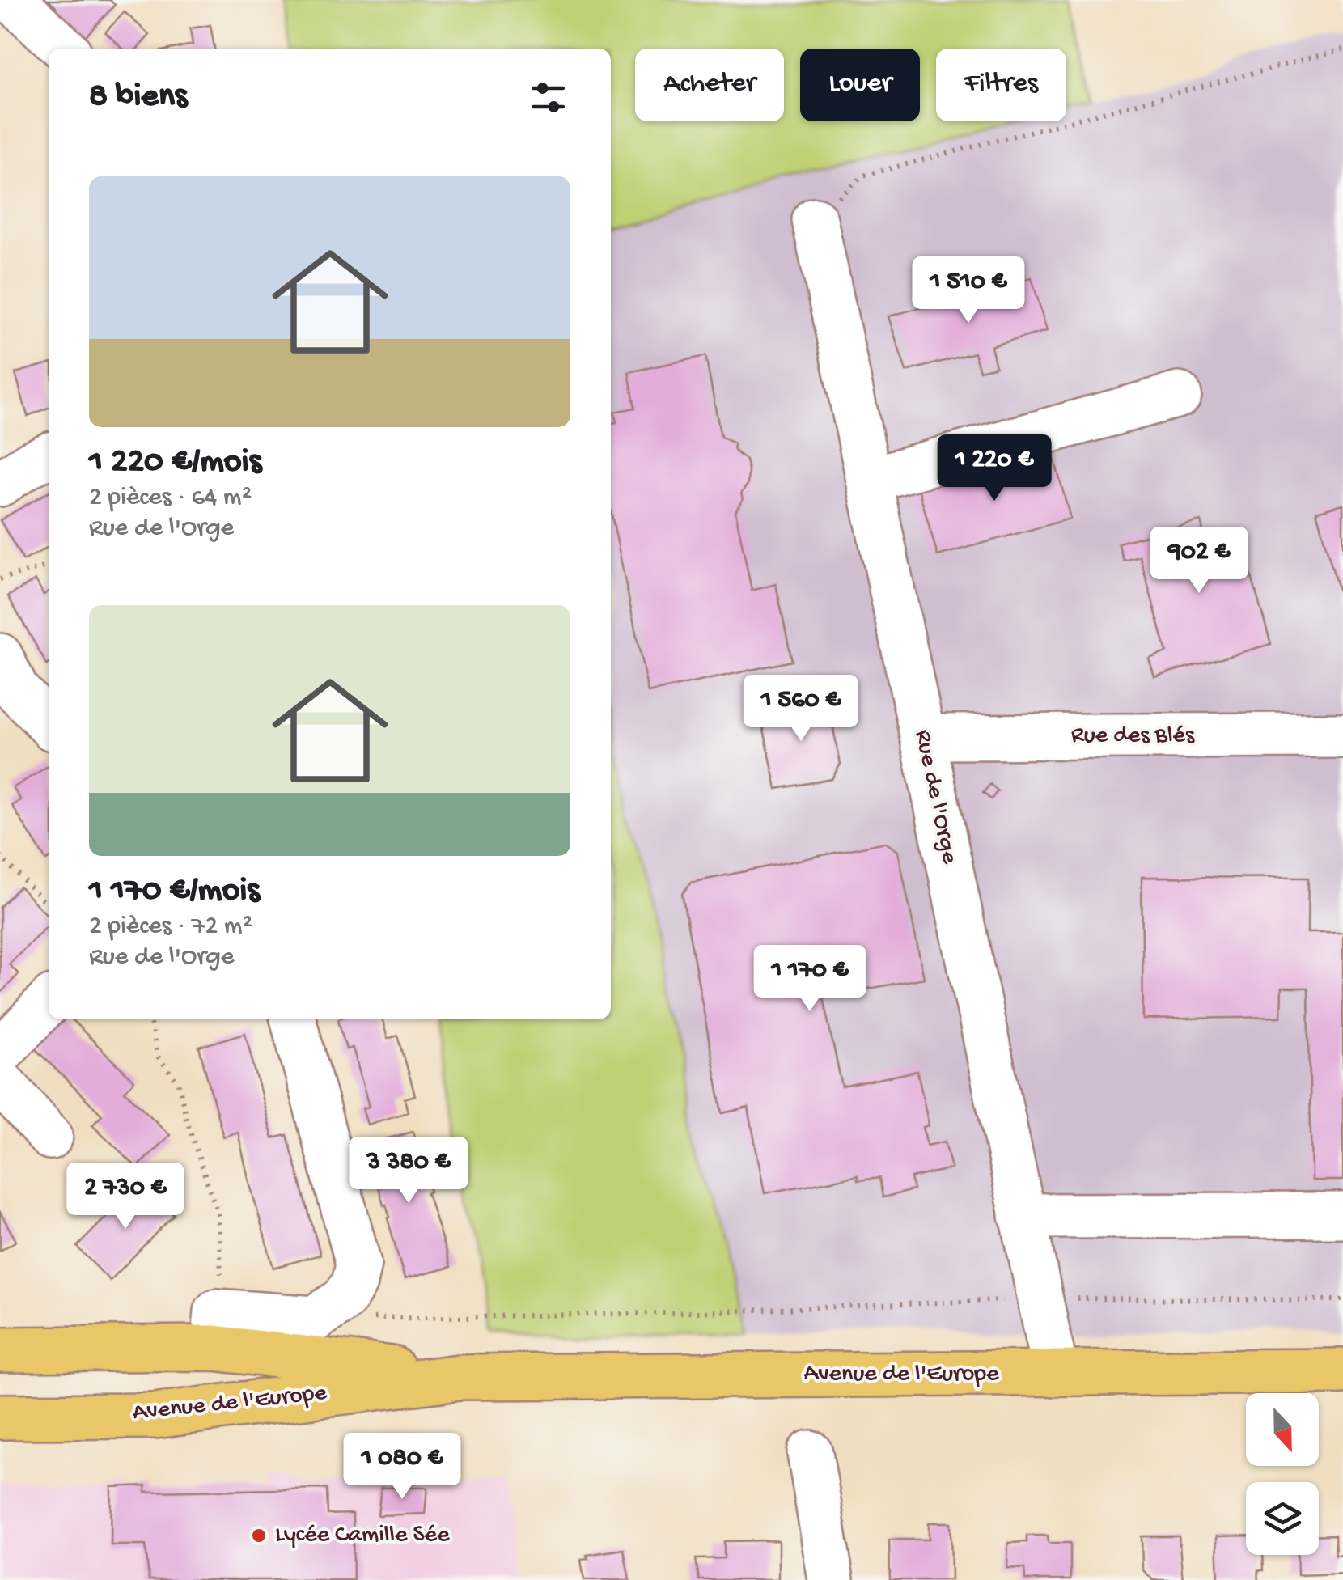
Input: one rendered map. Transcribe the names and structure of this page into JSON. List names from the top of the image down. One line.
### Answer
{"streets":{"main road":["Avenue de l'Europe"],"street":["Rue des Blés","Rue de l'Orge"]},"crossings":[["Rue des Blés","Rue de l'Orge"],["Rue de l'Orge","Avenue de l'Europe"]],"places":["Lycée Camille Sée"],"north":"bottom","page":{"chip":["Acheter","Louer","Filtres"],"heading":"8 biens","list":[{"name":"1 220 €/mois","note":"2 pièces · 64 m² · Rue de l'Orge"},{"name":"1 170 €/mois","note":"2 pièces · 72 m² · Rue de l'Orge"}],"price":["1 510 €","1 220 €","902 €","1 560 €","1 170 €","3 380 €","2 730 €","1 080 €"]}}
